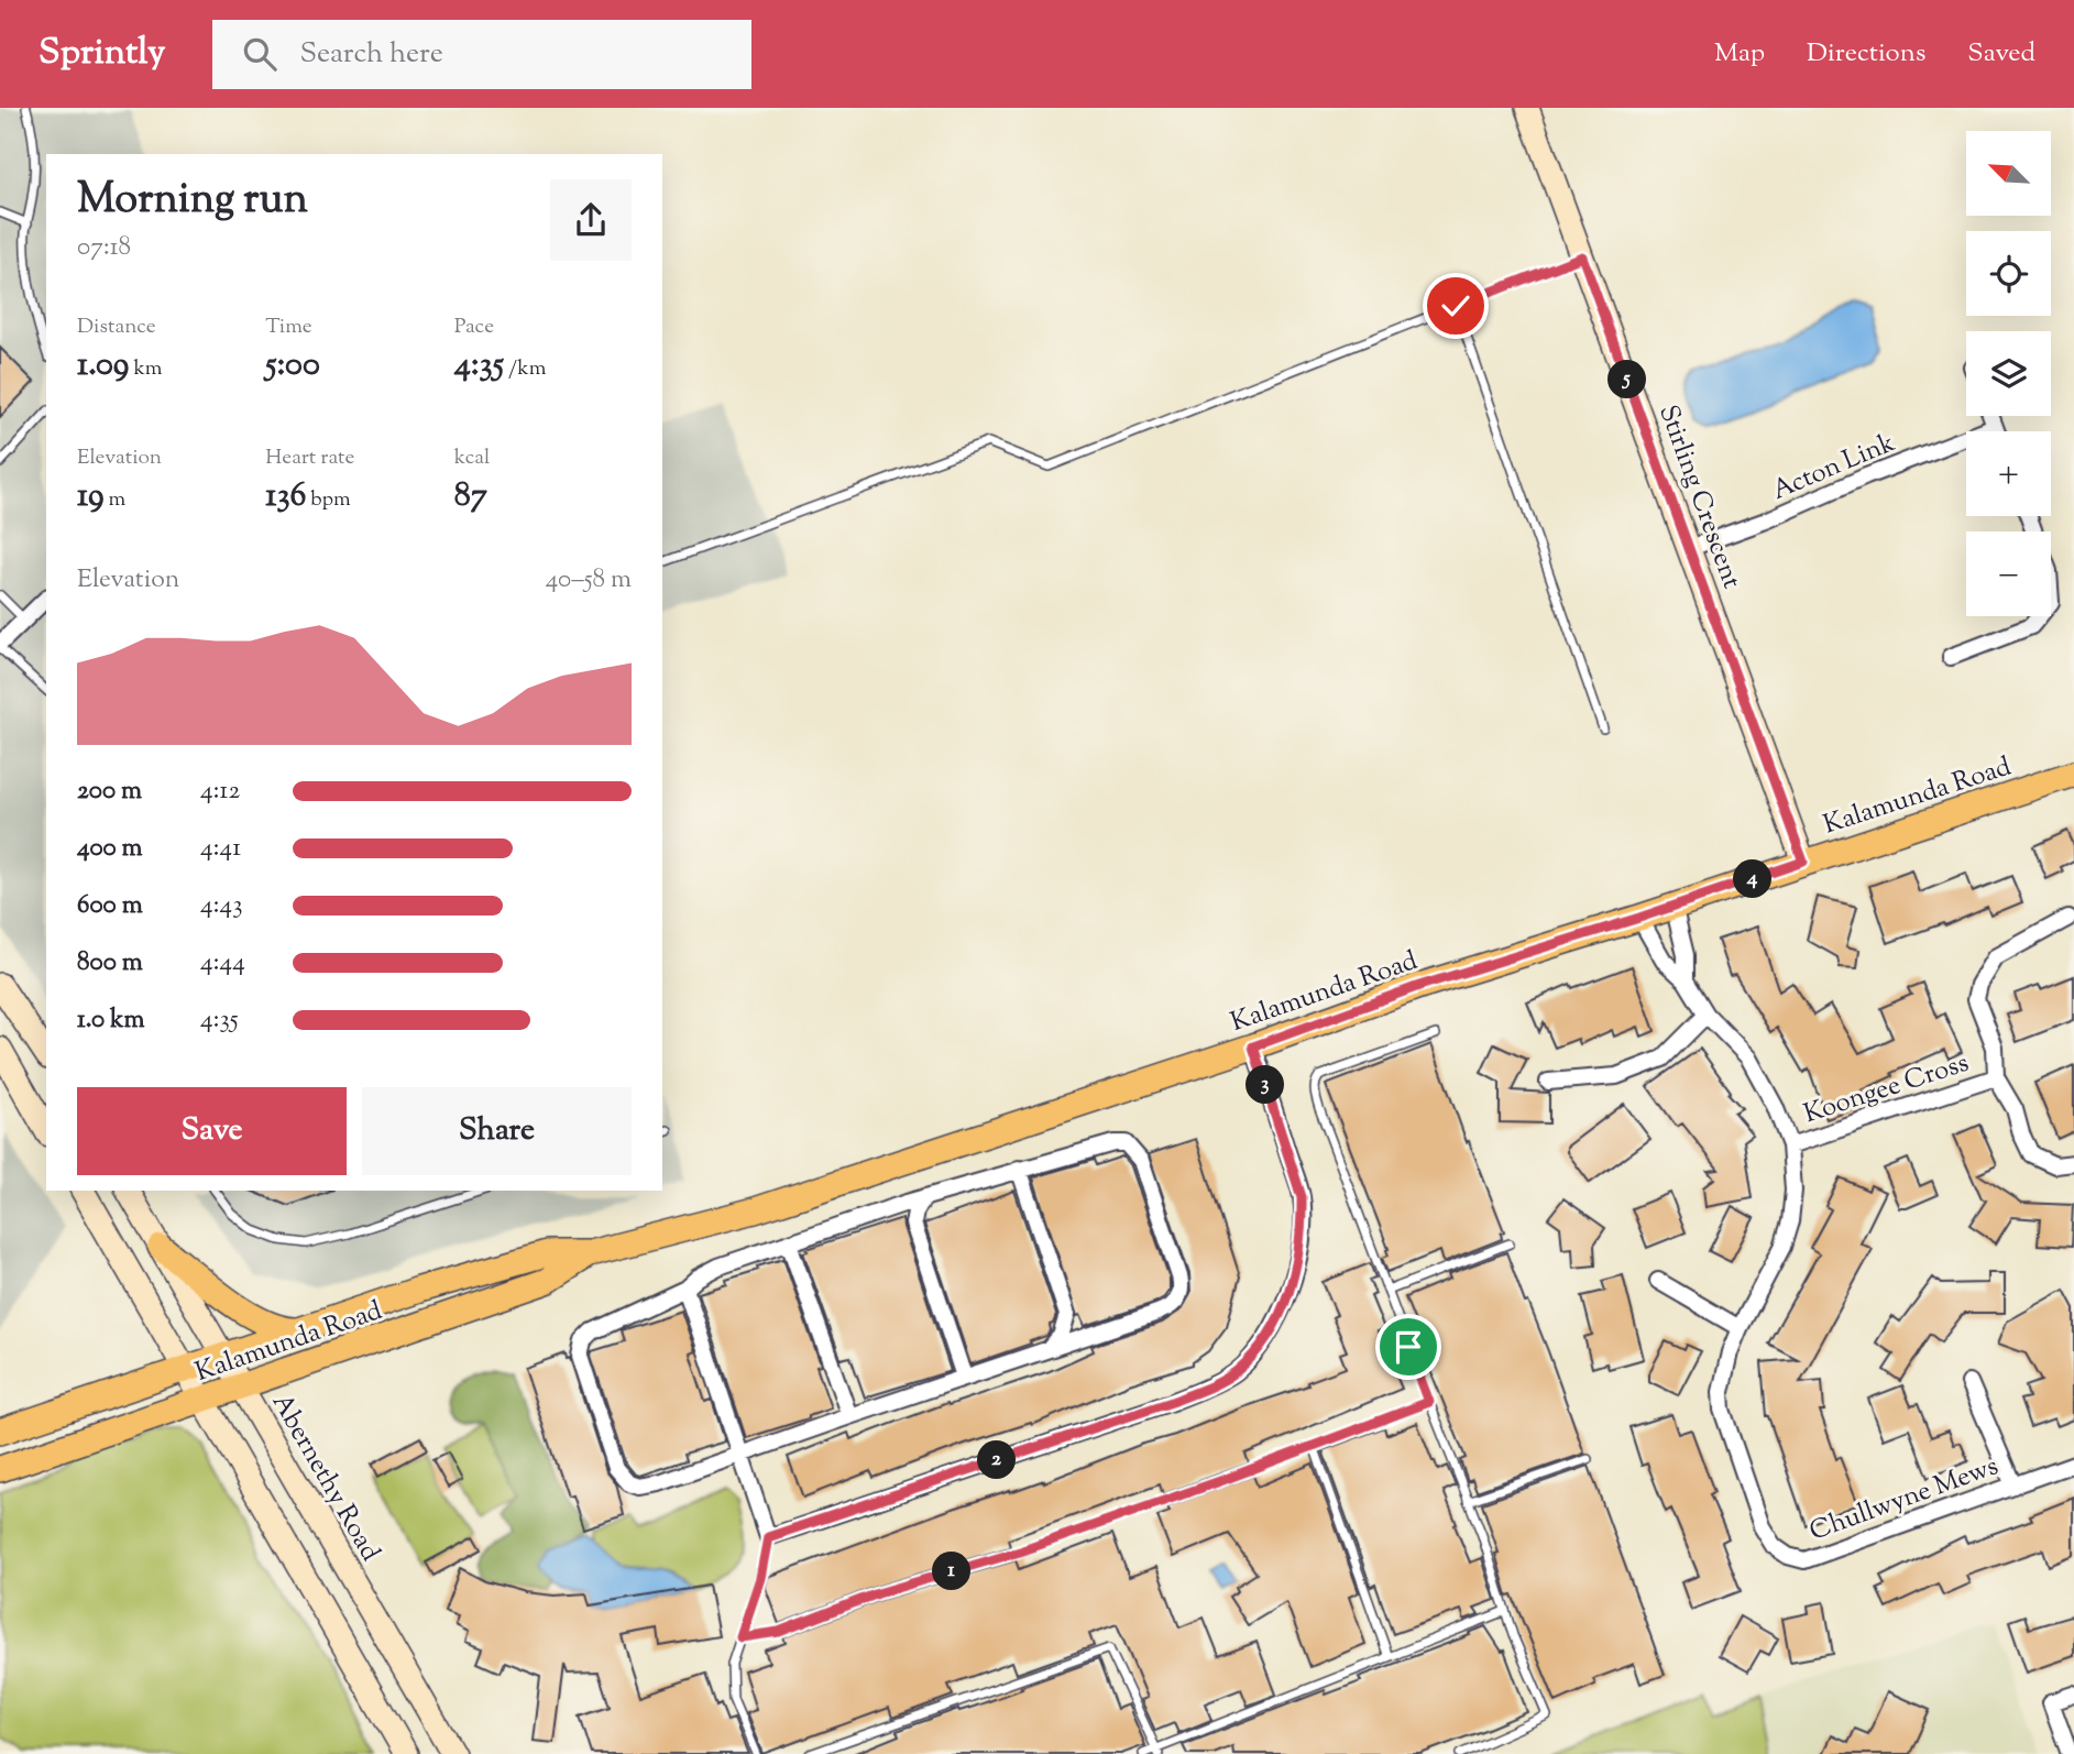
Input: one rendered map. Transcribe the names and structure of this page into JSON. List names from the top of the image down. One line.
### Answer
{"streets":{"main road":["Stirling Crescent","Kalamunda Road","Abernethy Road"],"street":["Acton Link","Koongee Cross","Chullwyne Mews"]},"crossings":[["Acton Link","Stirling Crescent"],["Stirling Crescent","Kalamunda Road"],["Kalamunda Road","Abernethy Road"],["Kalamunda Road","Chullwyne Mews"],["Koongee Cross","Chullwyne Mews"]],"north":"top left","page":{"header":"Sprintly","search":"Search here","nav":["Map","Directions","Saved"],"map_buttons":["+","−"],"heading":["Morning run","07:18"],"stats":[["Distance","1.09 km"],["Time","5:00"],["Pace","4:35 /km"],["Elevation","19 m"],["Heart rate","136 bpm"],["kcal","87"]],"pins":["5","4","3","2","1"],"chart":["Elevation","40–58 m"],"list":[{"name":"200 m","note":"4:12"},{"name":"400 m","note":"4:41"},{"name":"600 m","note":"4:43"},{"name":"800 m","note":"4:44"},{"name":"1.0 km","note":"4:35"}],"buttons":["Save","Share"]}}
